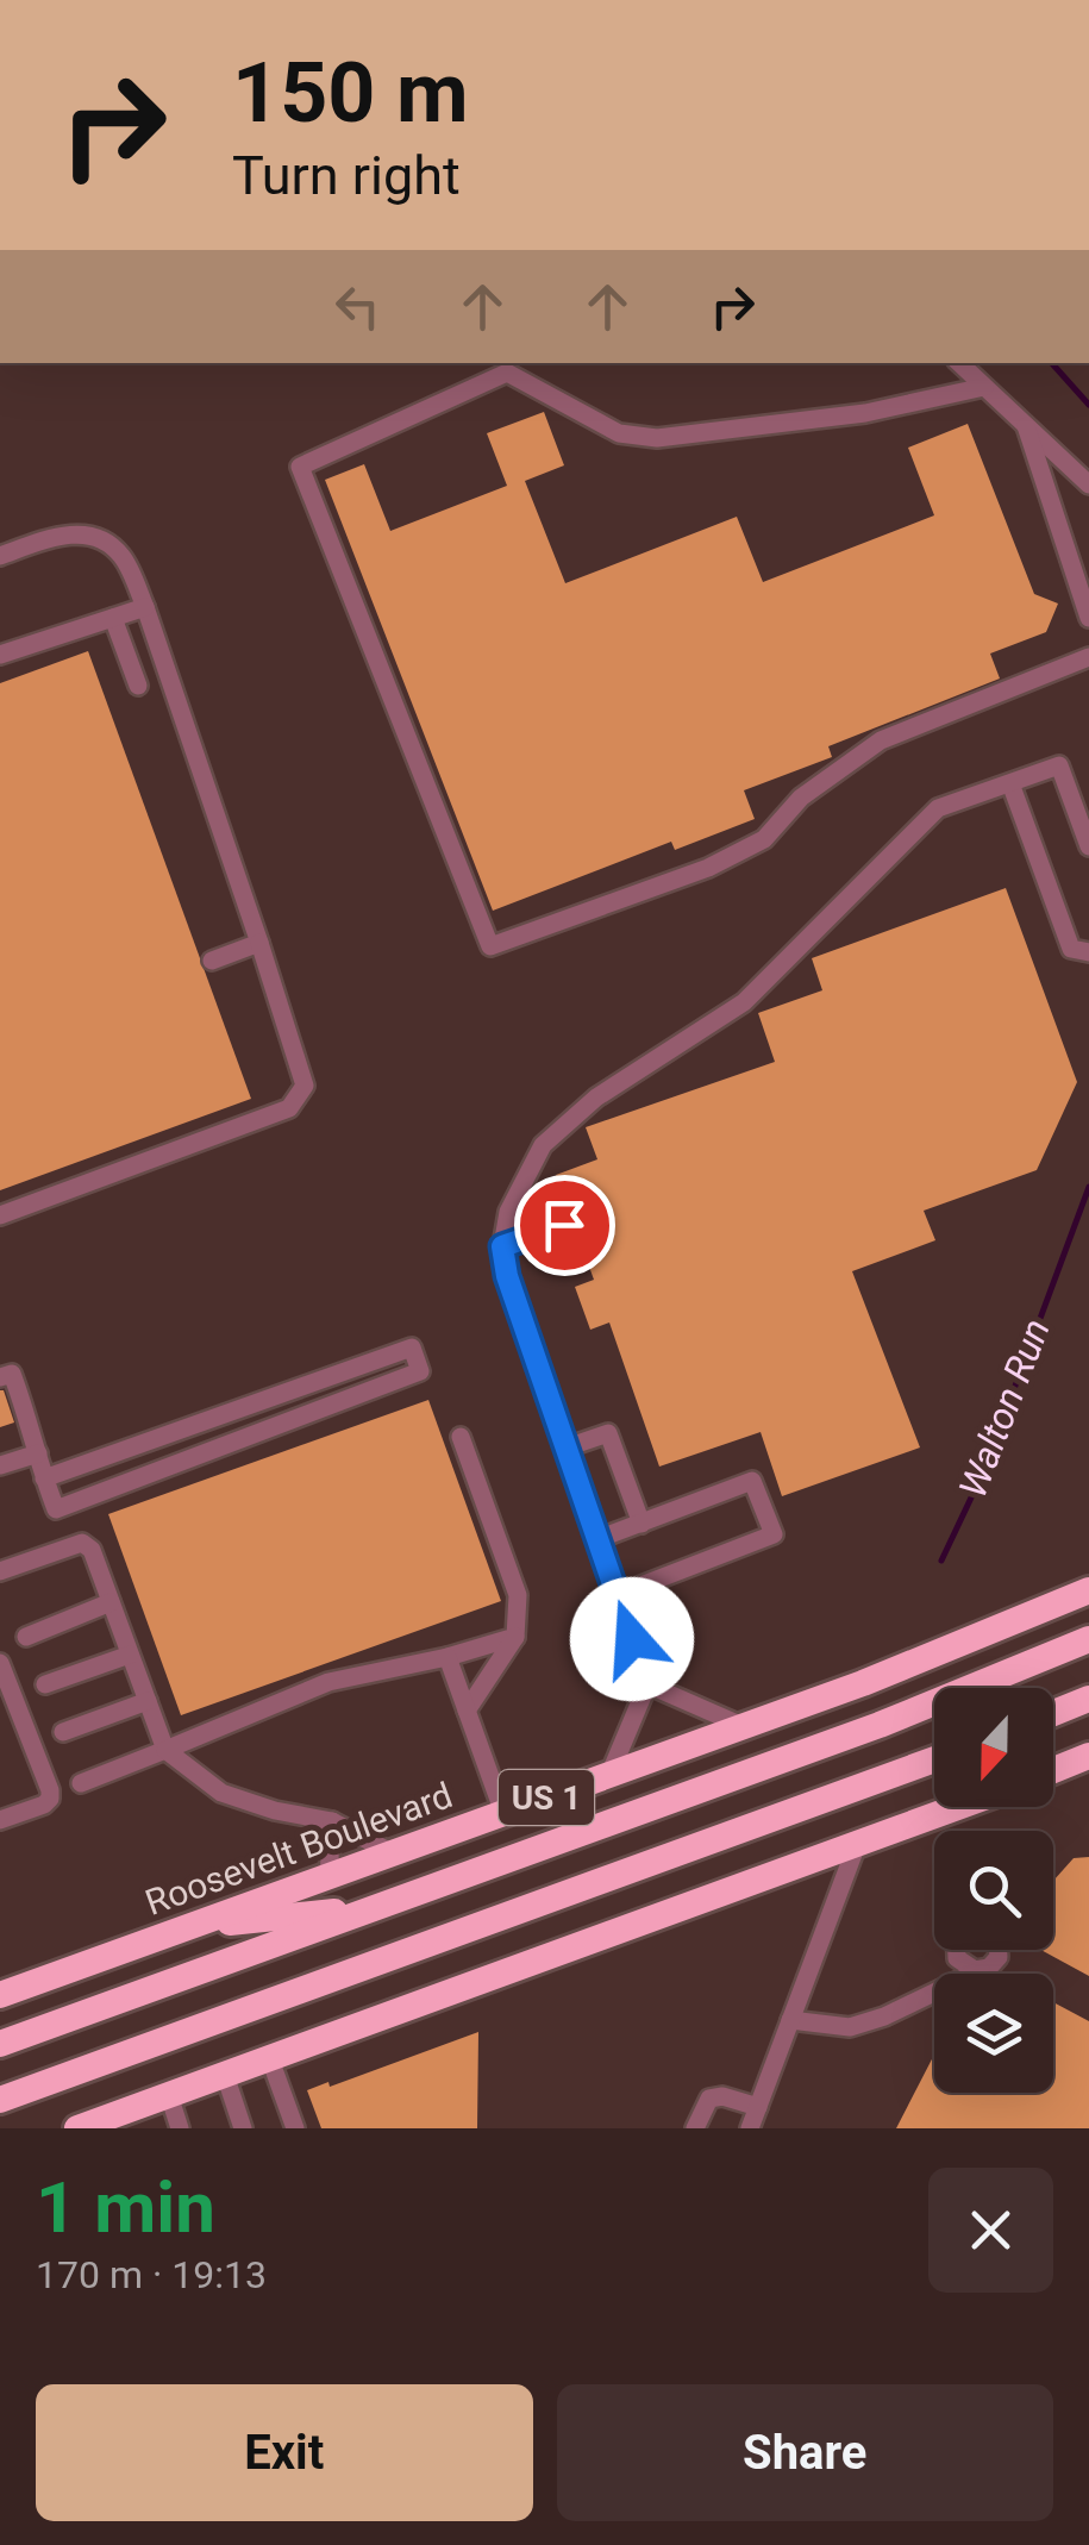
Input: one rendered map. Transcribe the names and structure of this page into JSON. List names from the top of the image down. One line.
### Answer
{"streets":{"highway":["US 1","Roosevelt Boulevard"]},"water":["Walton Run"],"north":"bottom","page":{"turn":["150 m","Turn right"],"heading":["1 min","170 m · 19:13"],"buttons":["Exit","Share"]}}
